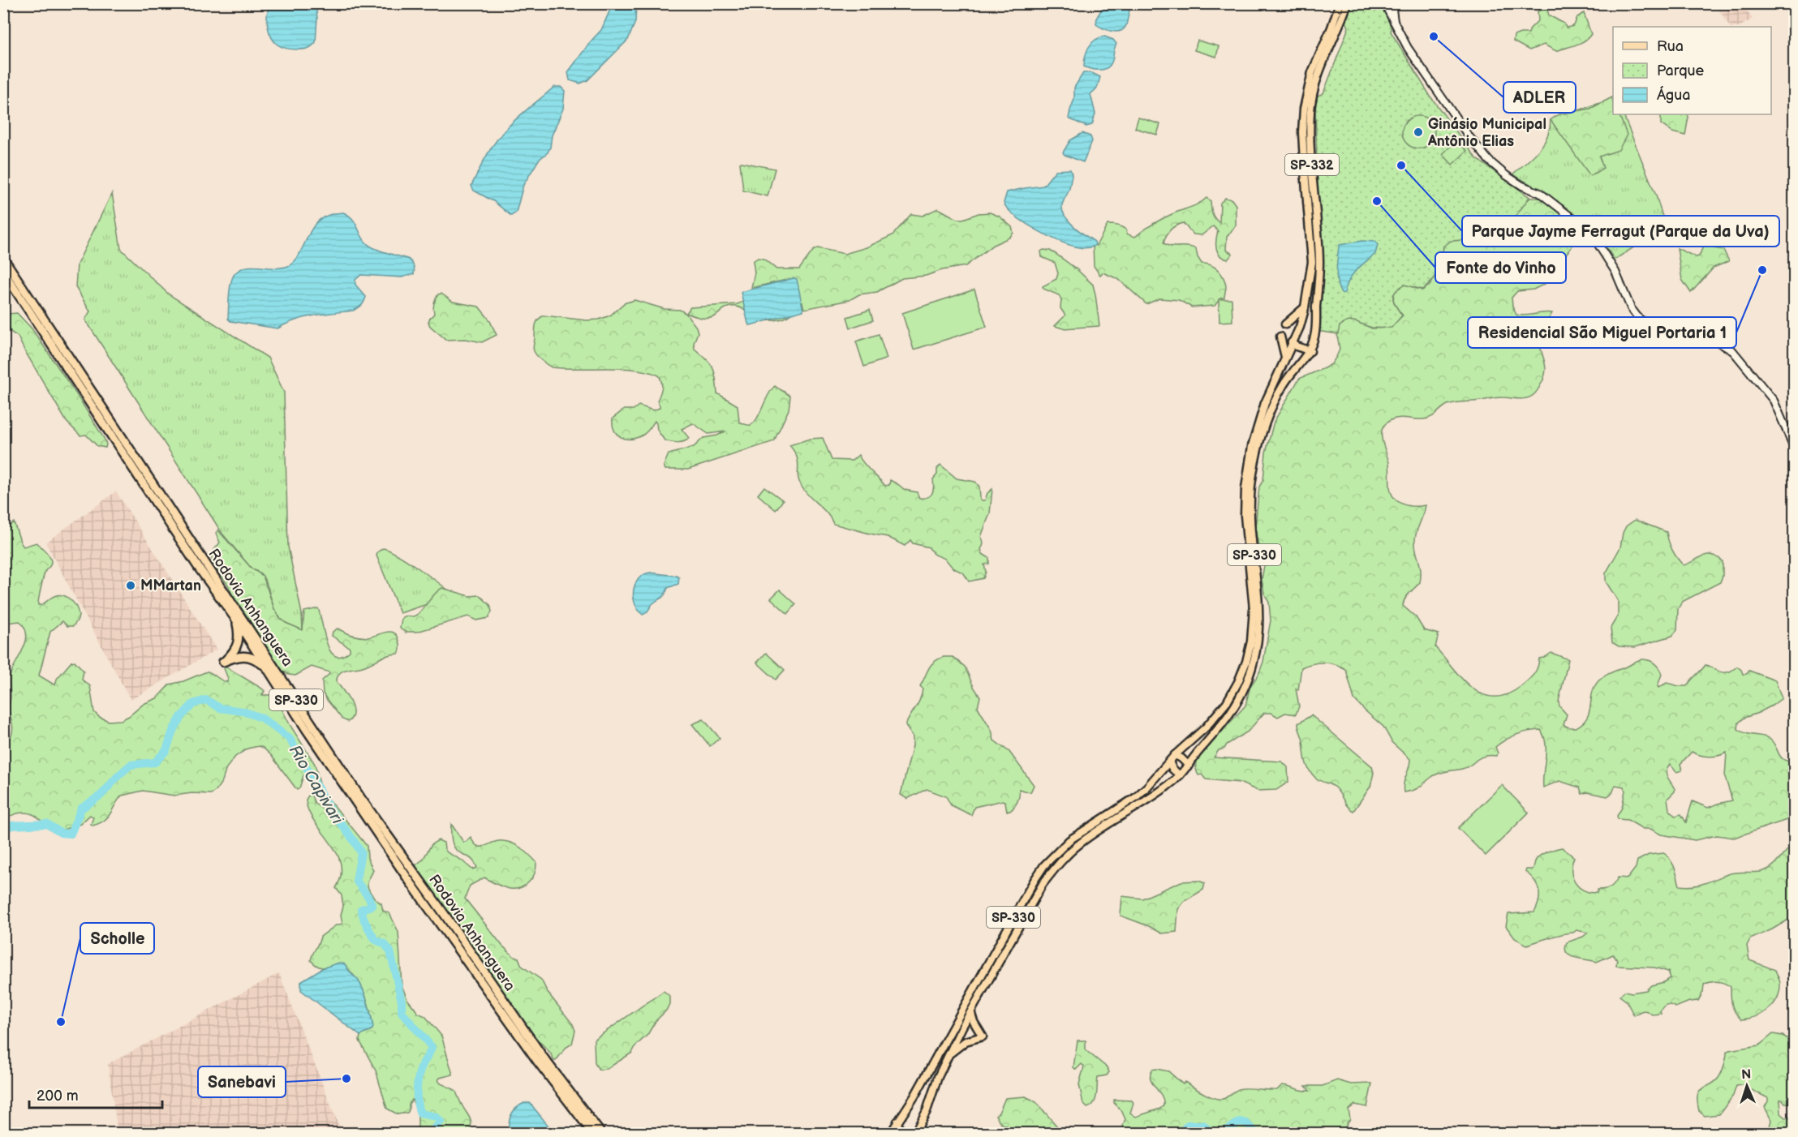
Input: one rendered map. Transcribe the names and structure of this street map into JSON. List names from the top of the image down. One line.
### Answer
{"streets":{"highway":["SP-330","Rodovia Anhanguera"],"main road":["SP-332"]},"water":["Rio Capivari"],"places":["ADLER","Ginásio Municipal Antônio Elias","Parque Jayme Ferragut (Parque da Uva)","Fonte do Vinho","Residencial São Miguel Portaria 1","MMartan","Scholle","Sanebavi"],"legend":["Rua","Parque","Água"],"scale_bar":"200 m","north":"top"}
